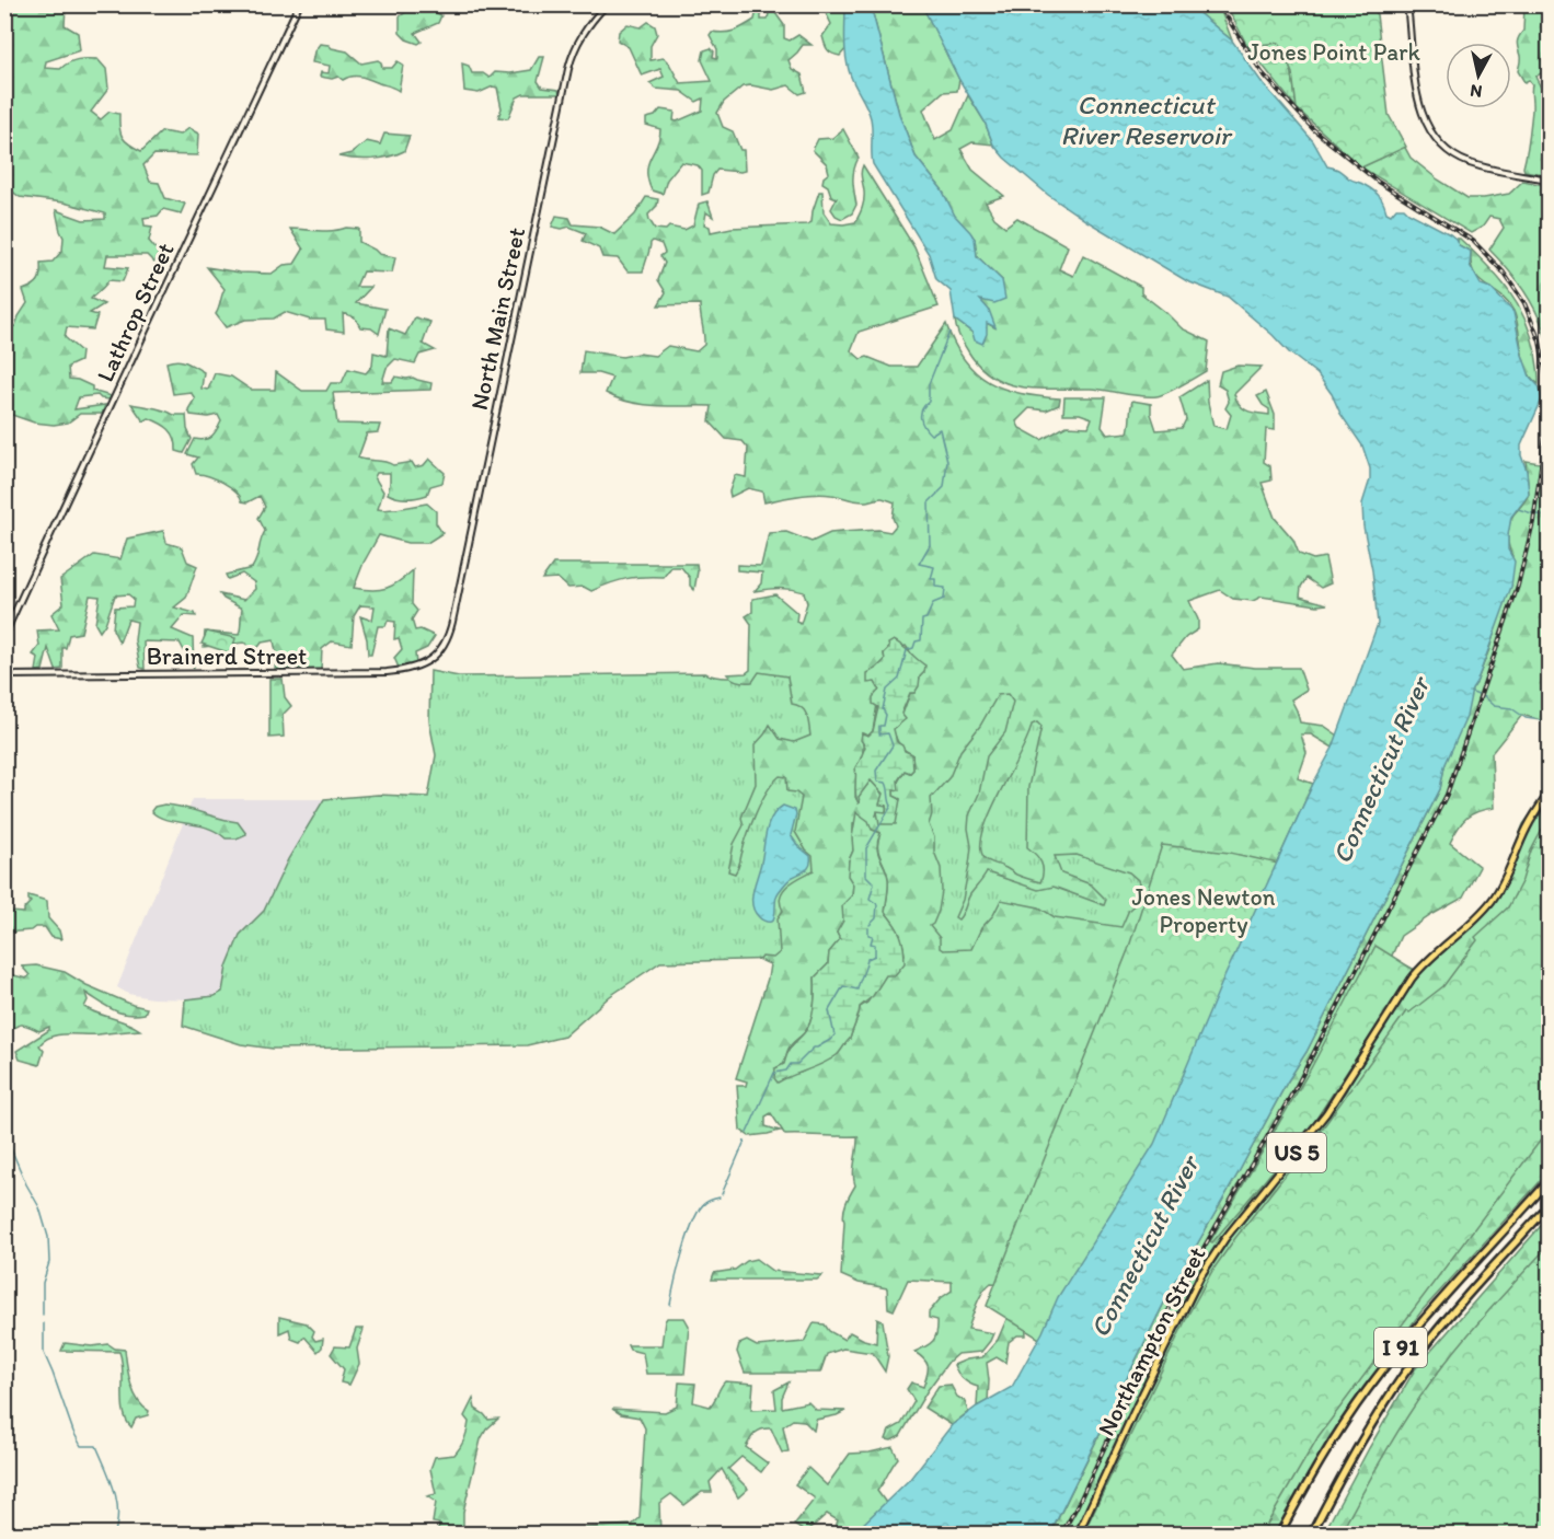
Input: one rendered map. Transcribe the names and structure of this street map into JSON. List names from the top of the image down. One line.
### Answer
{"streets":{"highway":["I 91"],"main road":["US 5","Northampton Street"],"street":["Lathrop Street","North Main Street","Brainerd Street"]},"crossings":[["North Main Street","Brainerd Street"]],"water":["Connecticut River Reservoir","Connecticut River"],"parks":["Jones Point Park","Jones Newton Property"],"north":"bottom"}
